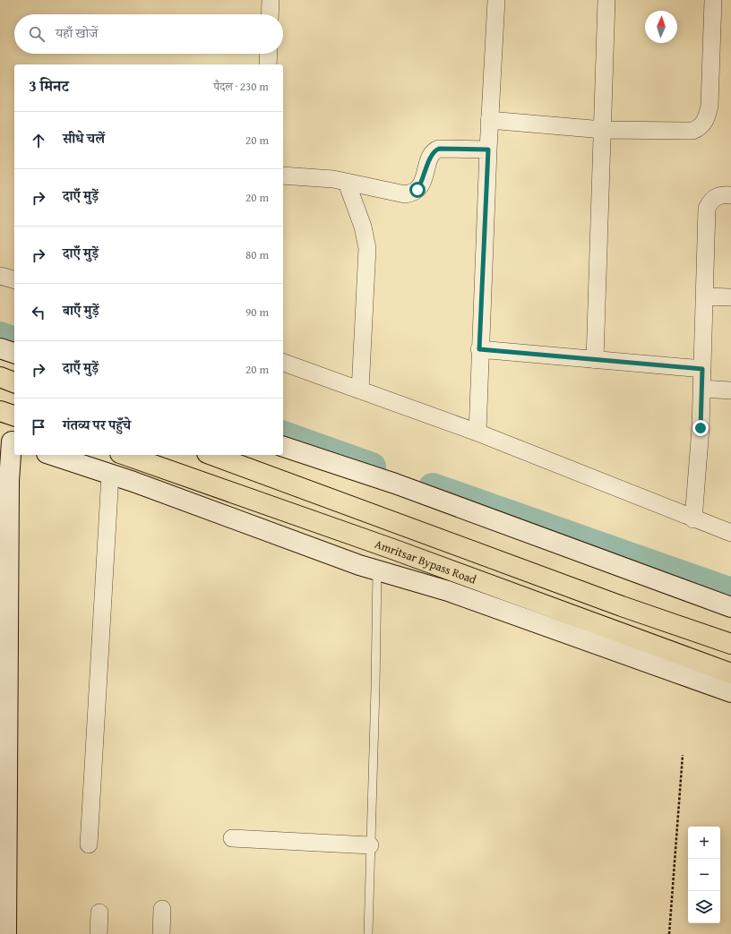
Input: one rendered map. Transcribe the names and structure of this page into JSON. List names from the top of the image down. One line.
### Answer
{"streets":{"highway":["Amritsar Bypass Road"]},"north":"top","page":{"search":"यहाँ खोजें","heading":["3 मिनट","पैदल · 230 m"],"list":[["सीधे चलें","20 m"],["दाएँ मुड़ें","20 m"],["दाएँ मुड़ें","80 m"],["बाएँ मुड़ें","90 m"],["दाएँ मुड़ें","20 m"],"गंतव्य पर पहुँचे"],"map_buttons":["+","−"]}}
